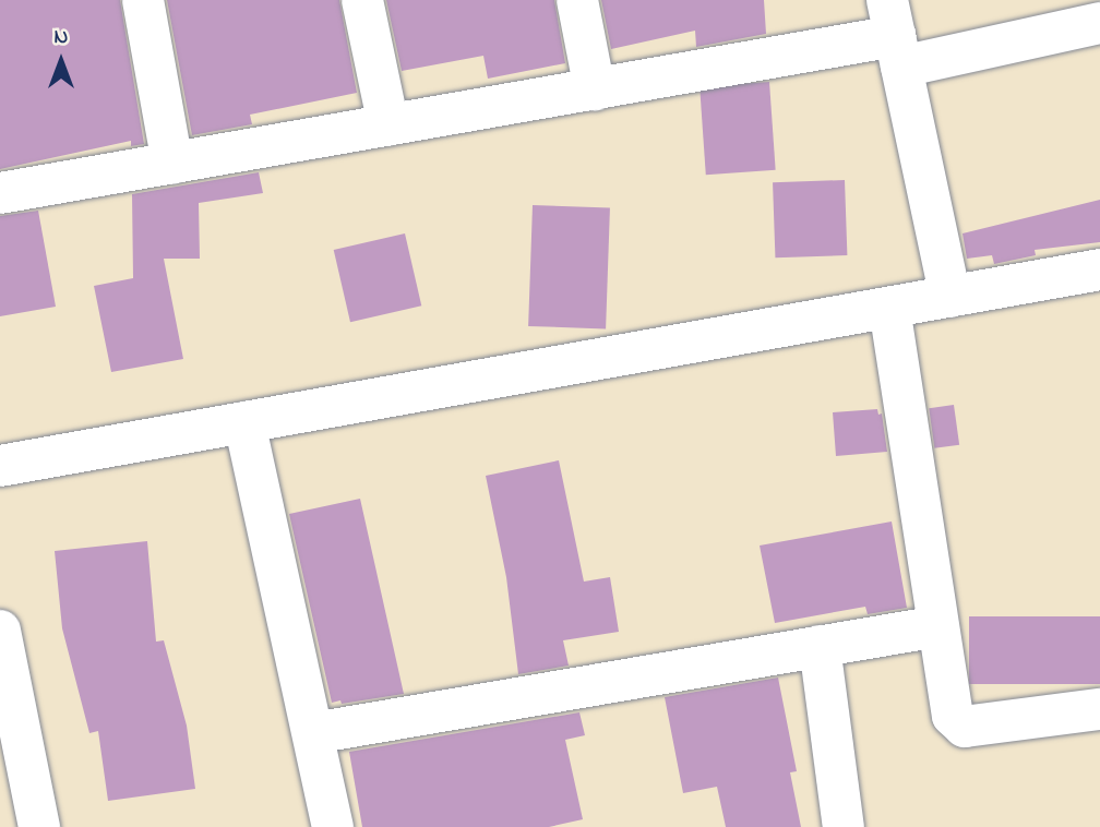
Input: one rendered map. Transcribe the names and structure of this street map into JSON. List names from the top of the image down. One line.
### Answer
{"north":"top"}
